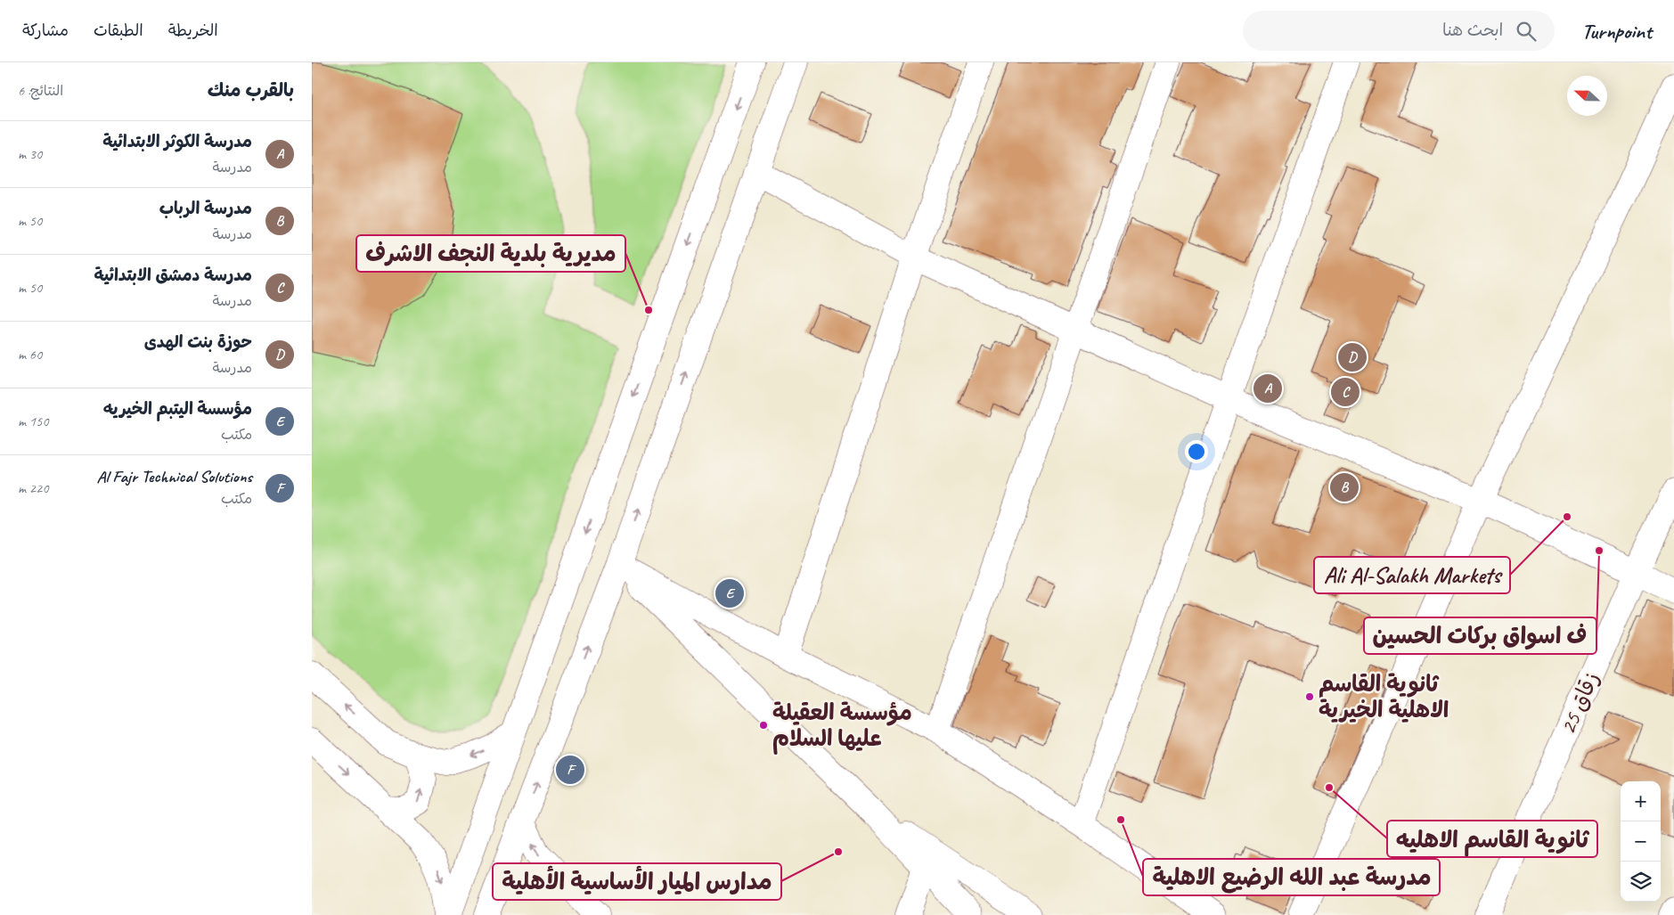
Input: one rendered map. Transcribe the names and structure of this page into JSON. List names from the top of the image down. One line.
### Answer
{"streets":{"street":["زقاق 25"]},"places":["مديرية بلدية النجف الاشرف","Ali Al-Salakh Markets","ف اسواق بركات الحسين","ثانوية القاسم الاهلية الخيرية","مؤسسة العقيلة عليها السلام","ثانوية القاسم الاهليه","مدرسة عبد الله الرضيع الاهلية","مدارس الميار الأساسية الأهلية"],"north":"left","page":{"header":"Turnpoint","search":"ابحث هنا","nav":["الخريطة","الطبقات","مشاركة"],"heading":["بالقرب منك","النتائج: 6"],"list":[{"mark":"A","name":"مدرسة الكوثر الابتدائية","note":"مدرسة","value":"30 m"},{"mark":"B","name":"مدرسة الرباب","note":"مدرسة","value":"50 m"},{"mark":"C","name":"مدرسة دمشق الابتدائية","note":"مدرسة","value":"50 m"},{"mark":"D","name":"حوزة بنت الهدى","note":"مدرسة","value":"60 m"},{"mark":"E","name":"مؤسسة اليتبم الخيريه","note":"مكتب","value":"150 m"},{"mark":"F","name":"Al Fajr Technical Solutions","note":"مكتب","value":"220 m"}],"pins":["D","A","C","B","E","F"],"map_buttons":["+","−"]}}
